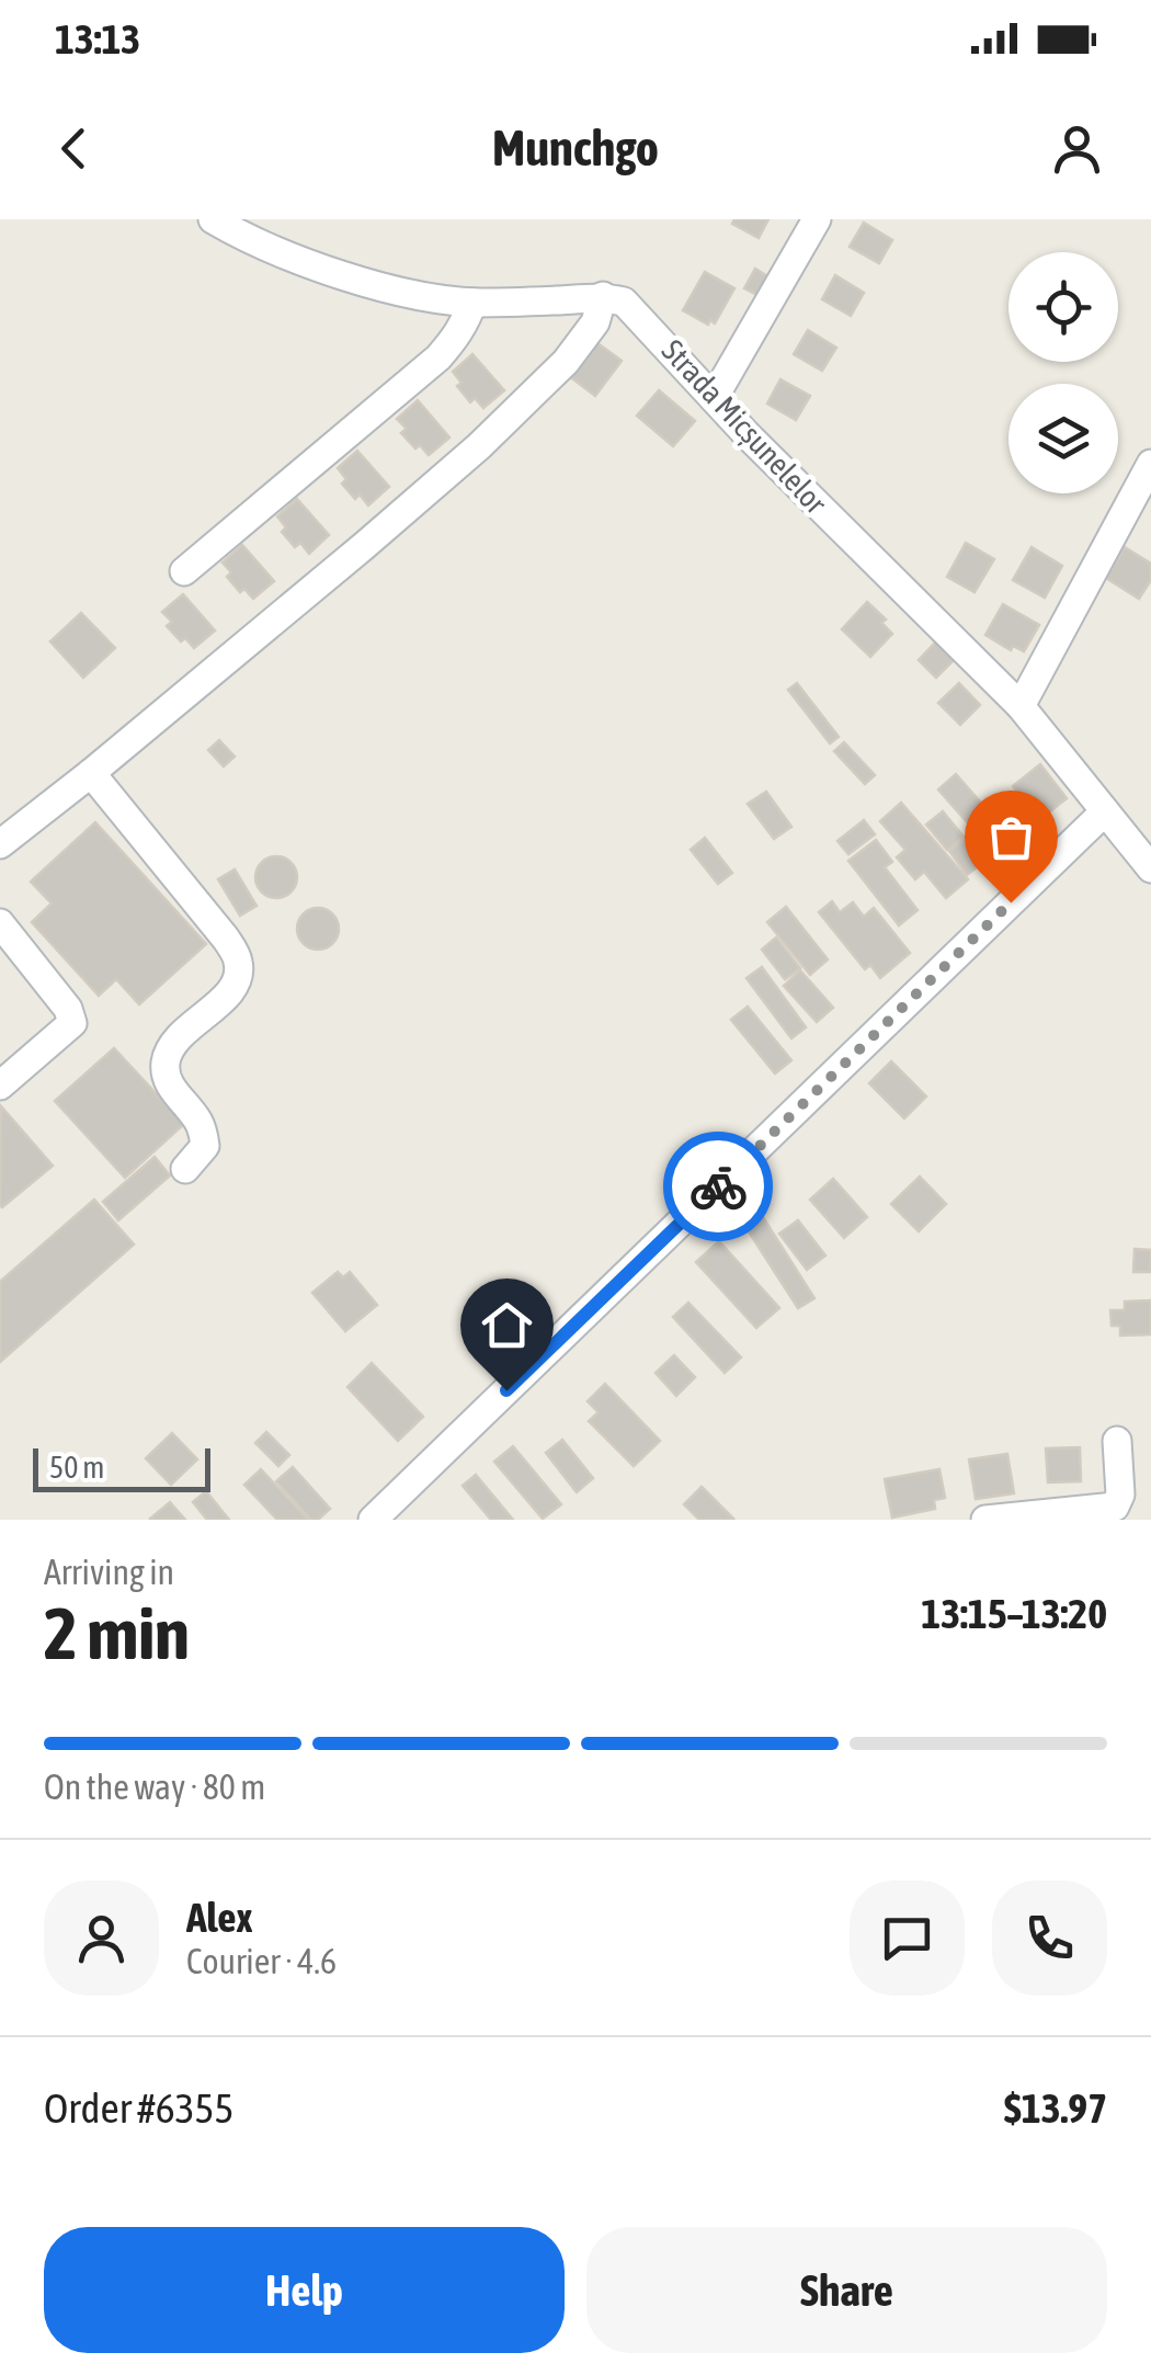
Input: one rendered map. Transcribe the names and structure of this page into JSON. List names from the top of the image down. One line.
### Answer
{"streets":{"street":["Strada Micșunelelor"]},"scale_bar":"50 m","page":{"status":"13:13","header":"Munchgo","scale":"50 m","heading":["2 min","Arriving in","13:15–13:20"],"panel":["Alex","Courier · 4.6","Order #6355","$13.97"],"bar":"On the way · 80 m","buttons":["Help","Share"]}}
